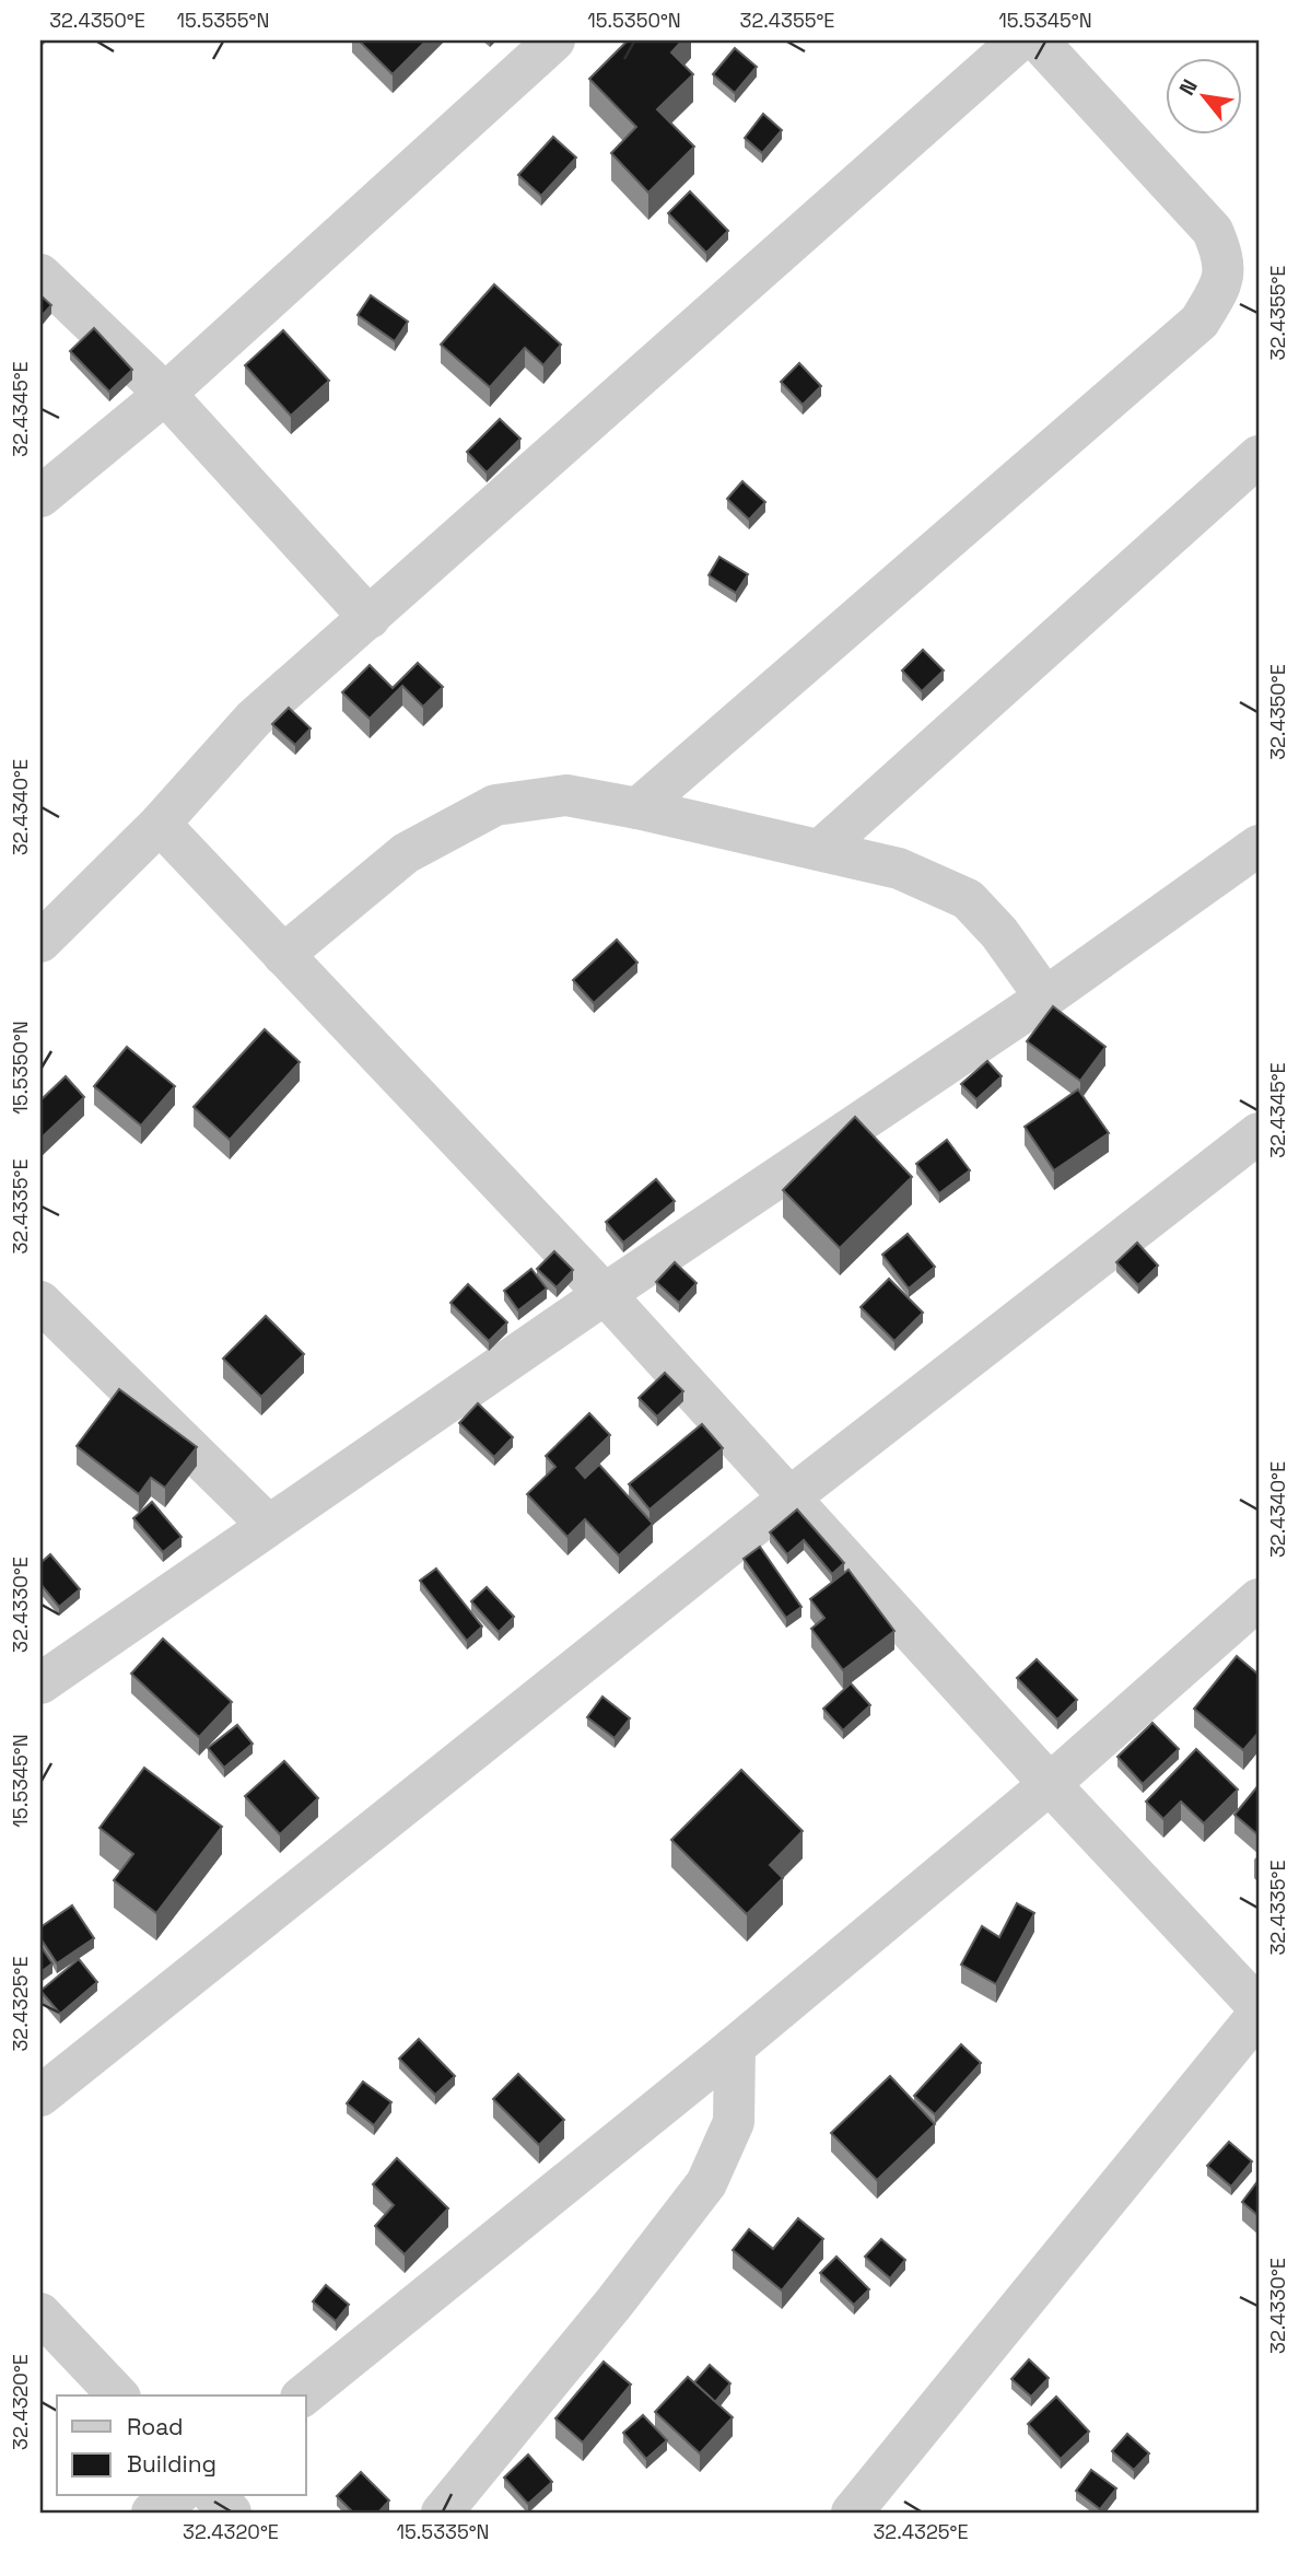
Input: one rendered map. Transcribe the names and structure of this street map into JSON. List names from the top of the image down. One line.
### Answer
{"legend":["Road","Building"],"north":"top left","coordinates":["32.4350°E","15.5355°N","15.5350°N","32.4355°E","15.5345°N","32.4345°E","32.4340°E","32.4335°E","32.4330°E","32.4325°E","32.4320°E","15.5335°N"]}
